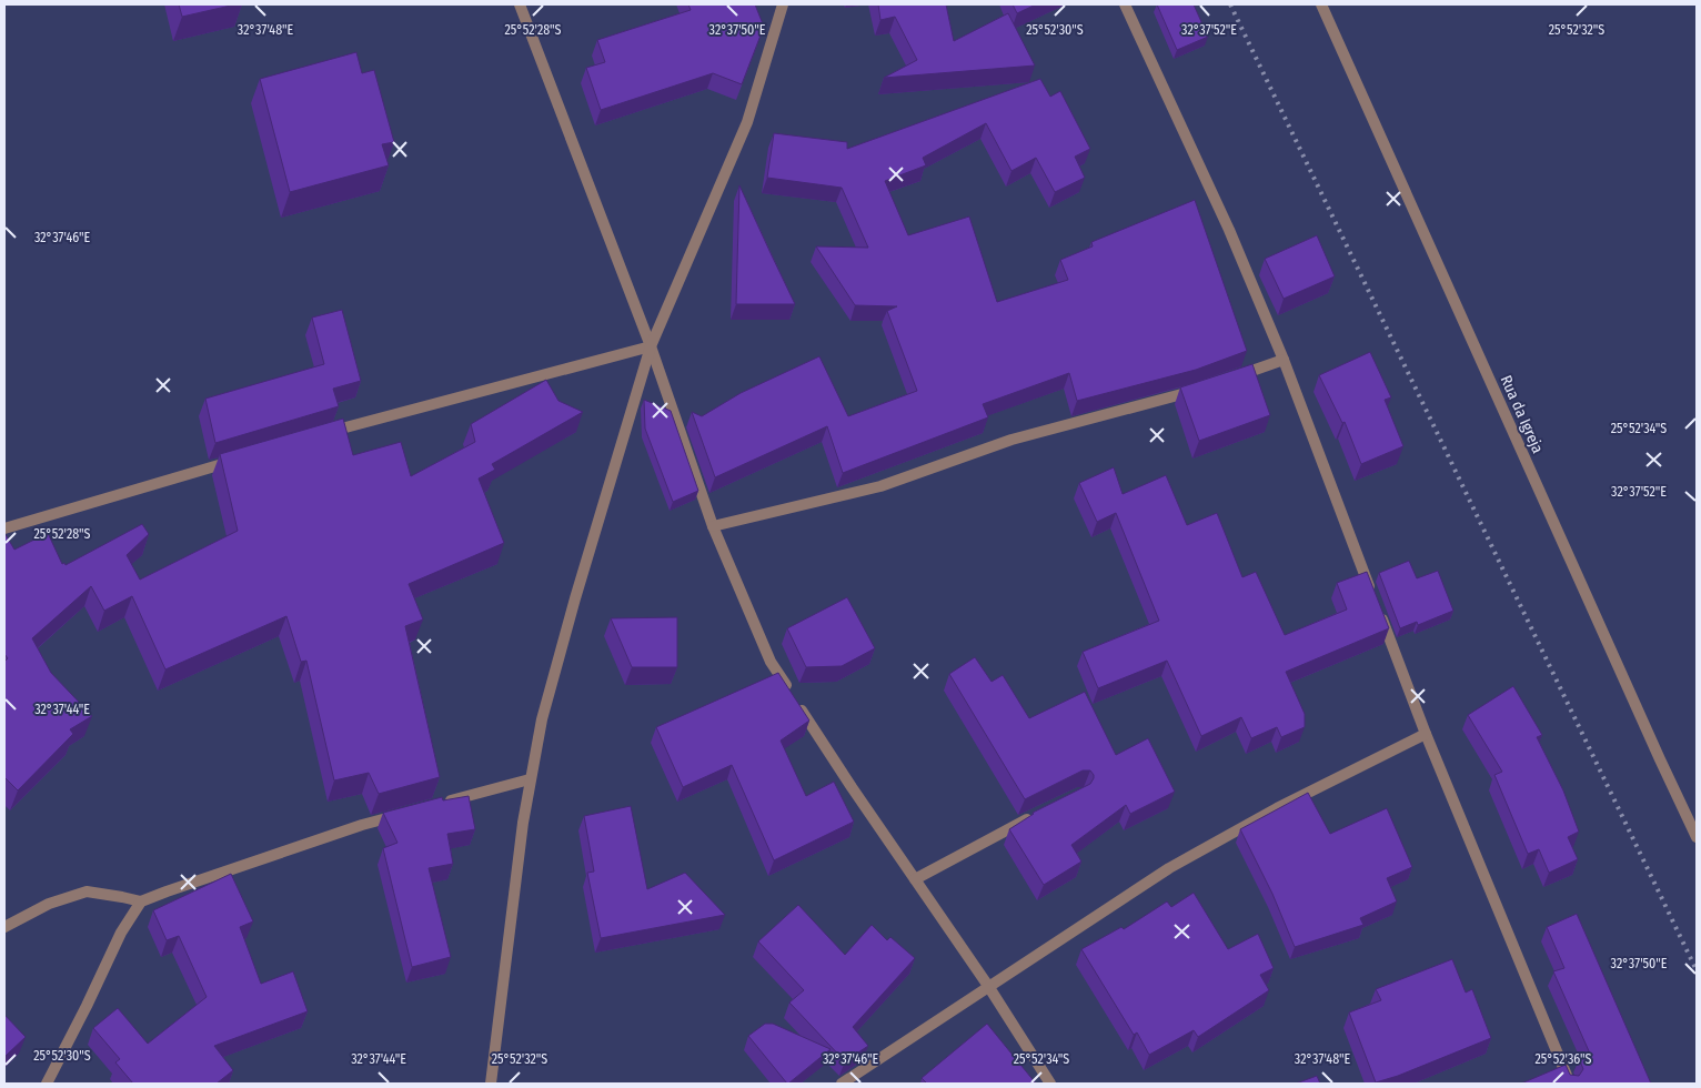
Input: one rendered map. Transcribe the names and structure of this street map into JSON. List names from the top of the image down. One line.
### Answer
{"streets":{"street":["Rua da Igreja"]},"coordinates":["32°37'48\"E","25°52'28\"S","32°37'50\"E","25°52'30\"S","32°37'52\"E","25°52'32\"S","32°37'46\"E","25°52'34\"S","32°37'44\"E","25°52'36\"S"]}
